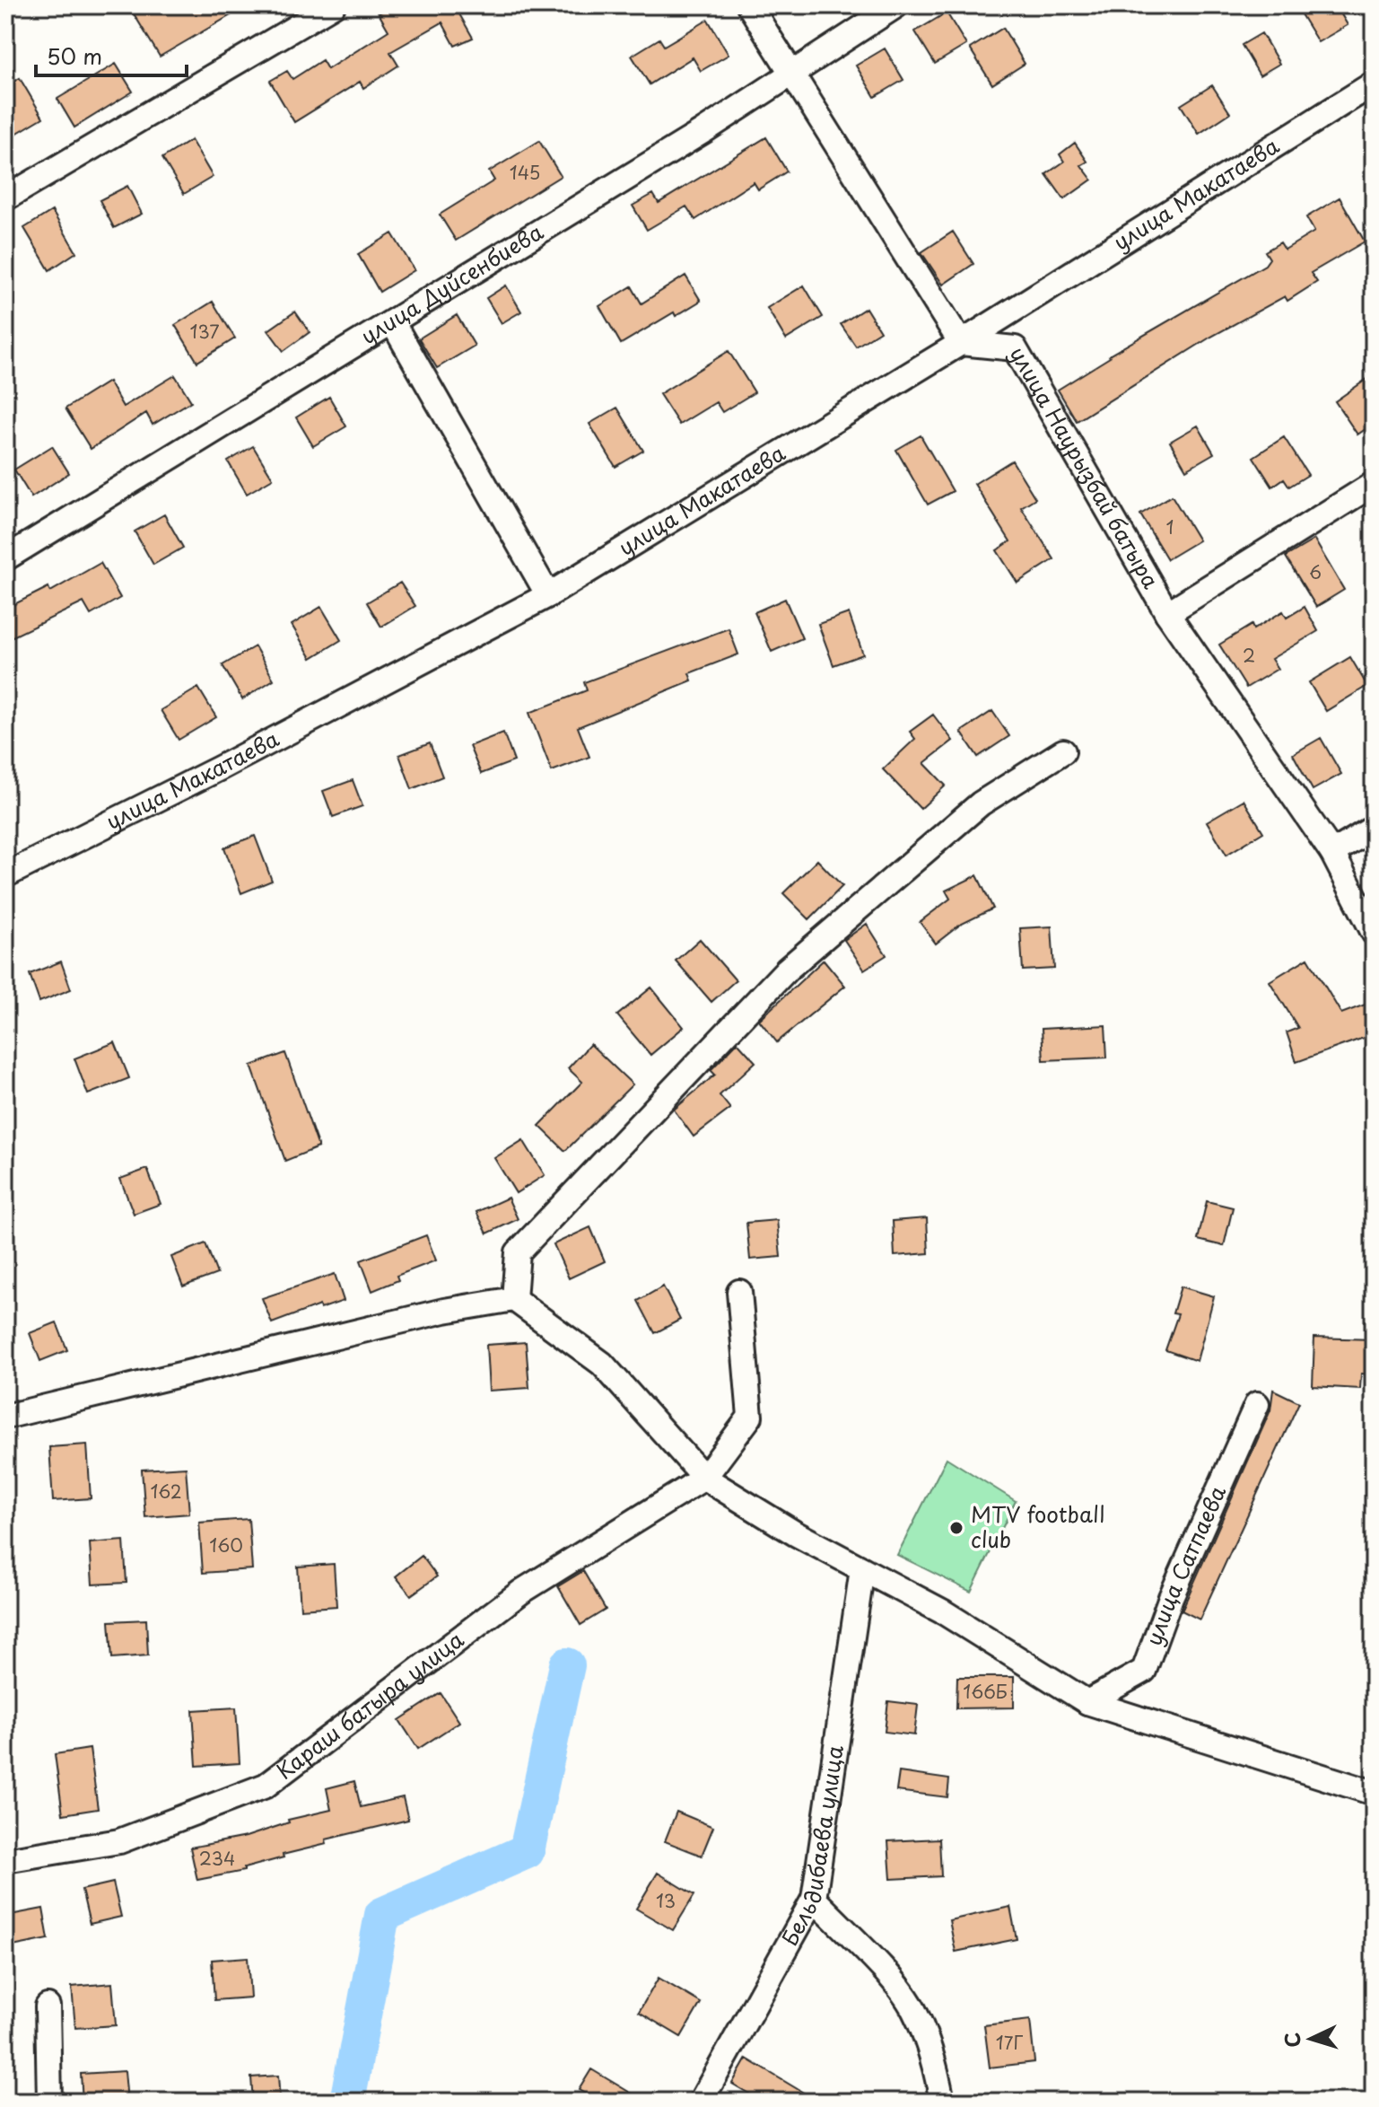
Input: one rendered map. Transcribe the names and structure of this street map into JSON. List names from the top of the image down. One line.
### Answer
{"streets":{"street":["улица Макатаева","улица Дуйсенбиева","улица Наурызбай батыра","улица Сатпаева","Караш батыра улица","Бельдибаева улица"]},"crossings":[["улица Макатаева","улица Наурызбай батыра"]],"places":["MTV football club"],"house_numbers":["145","137","1","6","2","162","160","166Б","234","13","17Г"],"scale_bar":"50 m","north":"left"}
